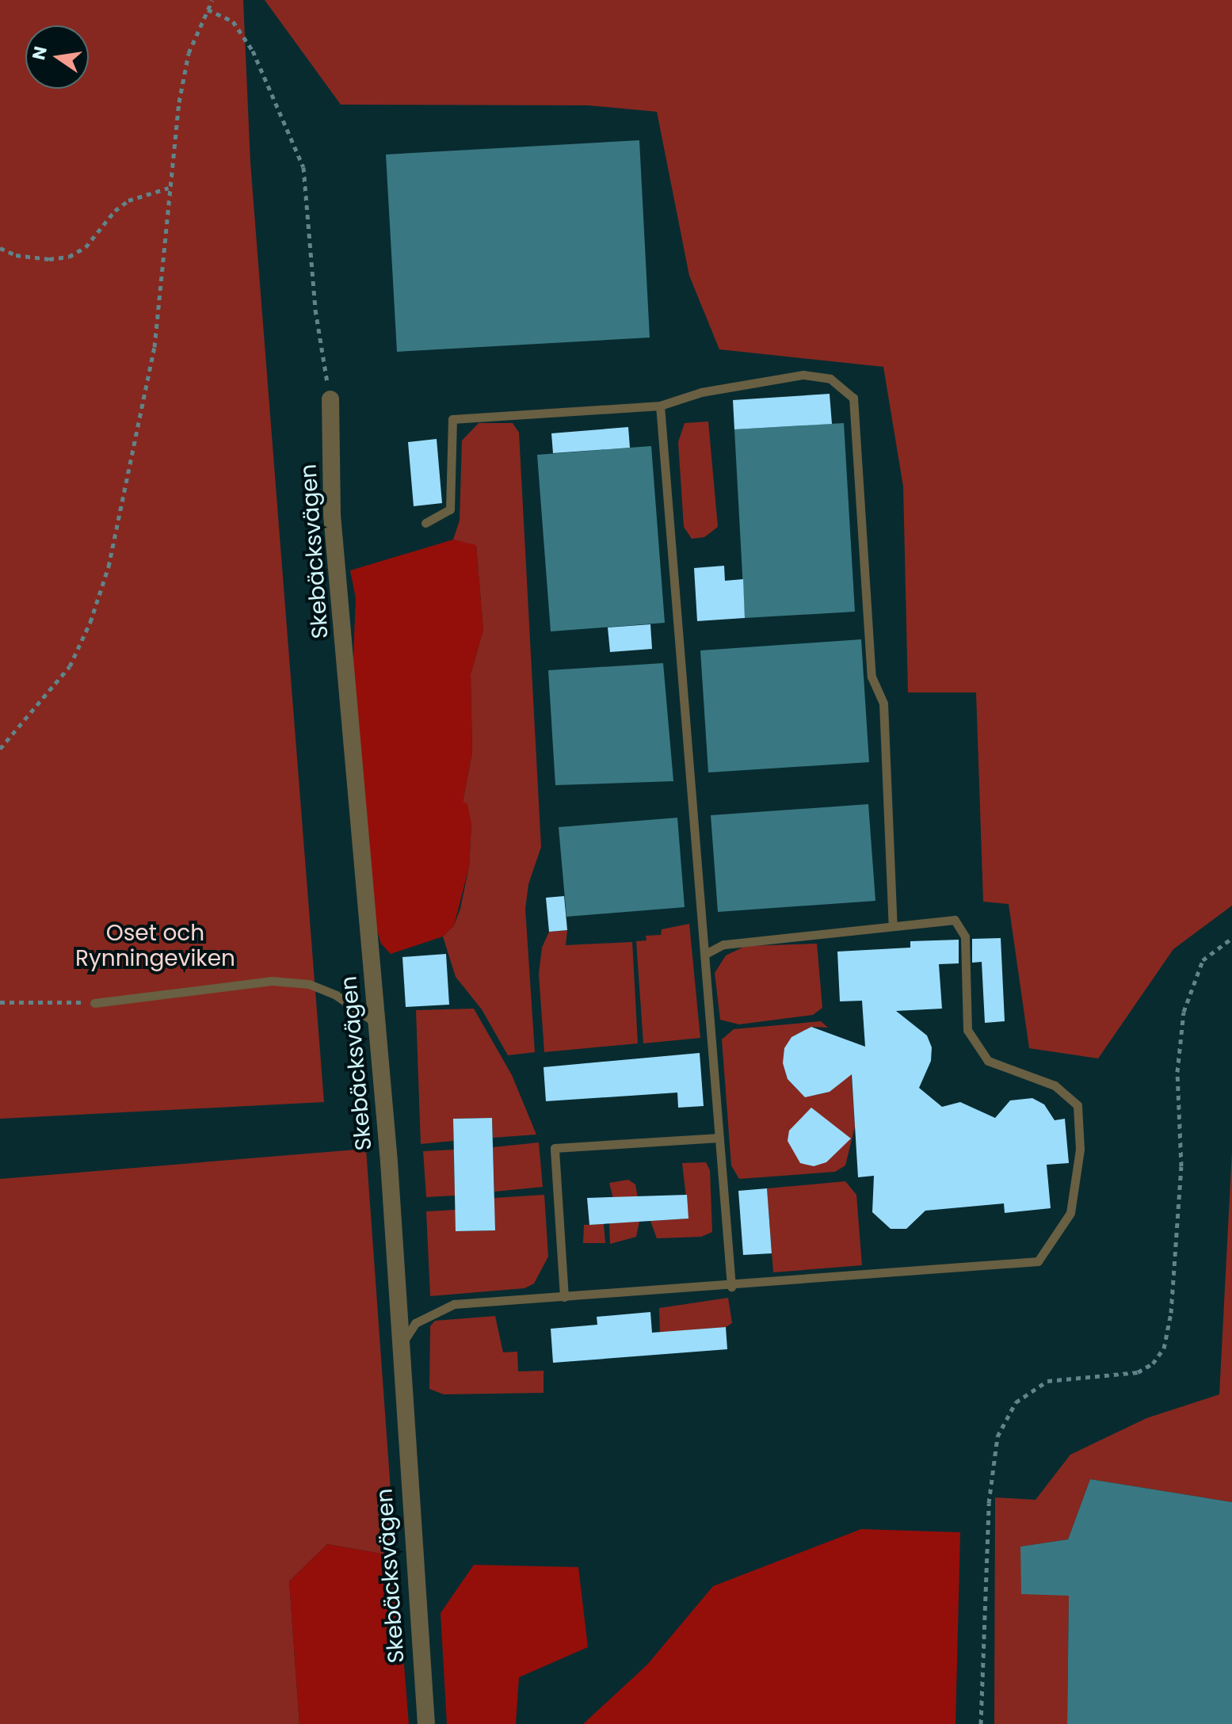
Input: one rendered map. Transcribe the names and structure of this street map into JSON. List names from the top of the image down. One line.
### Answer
{"streets":{"street":["Skebäcksvägen"]},"parks":["Oset och Rynningeviken"],"north":"left"}
